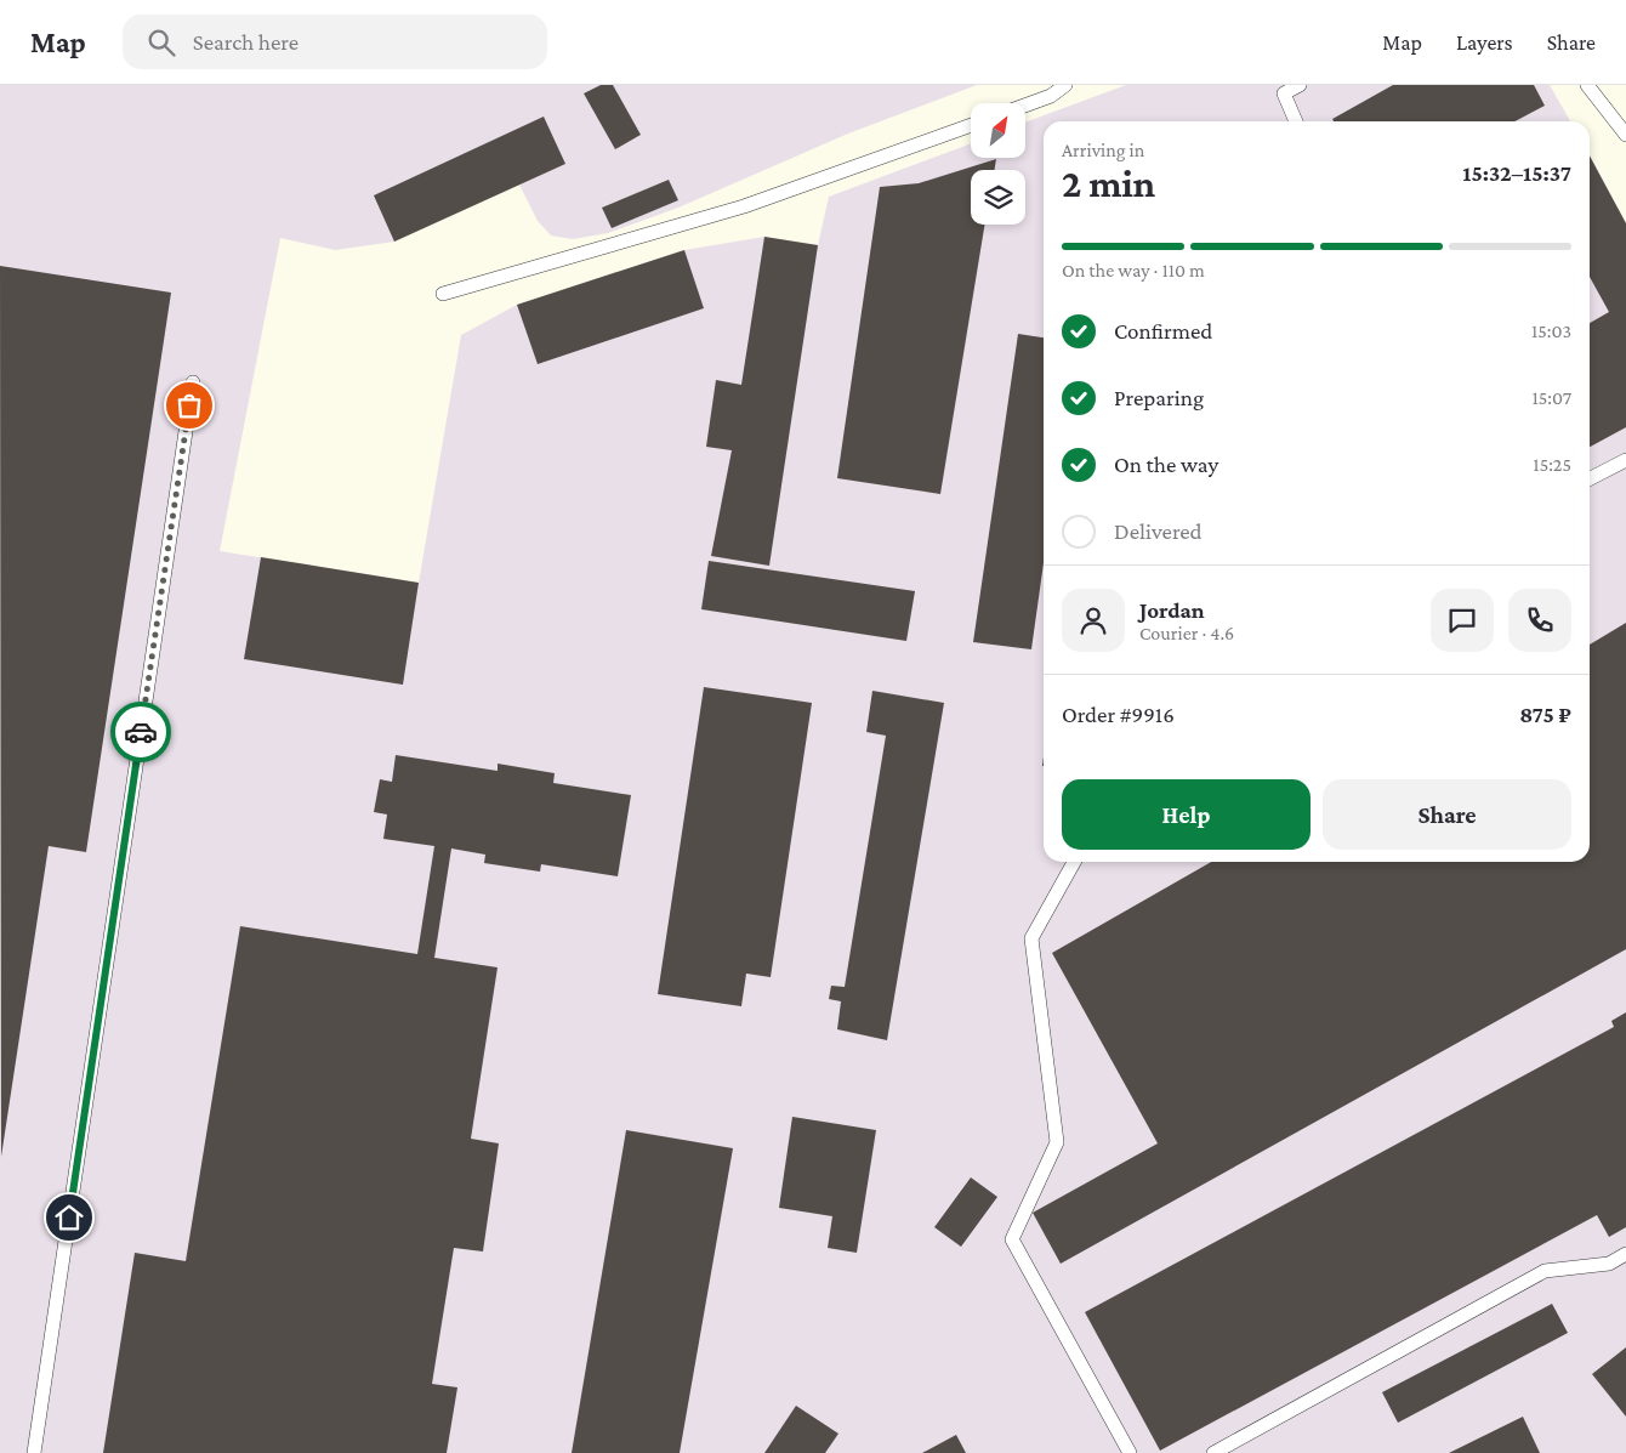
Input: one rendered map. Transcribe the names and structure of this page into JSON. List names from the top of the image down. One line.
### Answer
{"north":"top right","page":{"header":"Map","search":"Search here","nav":["Map","Layers","Share"],"heading":["2 min","Arriving in","15:32–15:37"],"panel":["Jordan","Courier · 4.6","Order #9916","875 ₽"],"bar":"On the way · 110 m","list":[["Confirmed","15:03"],["Preparing","15:07"],["On the way","15:25"],"Delivered"],"buttons":["Help","Share"]}}
